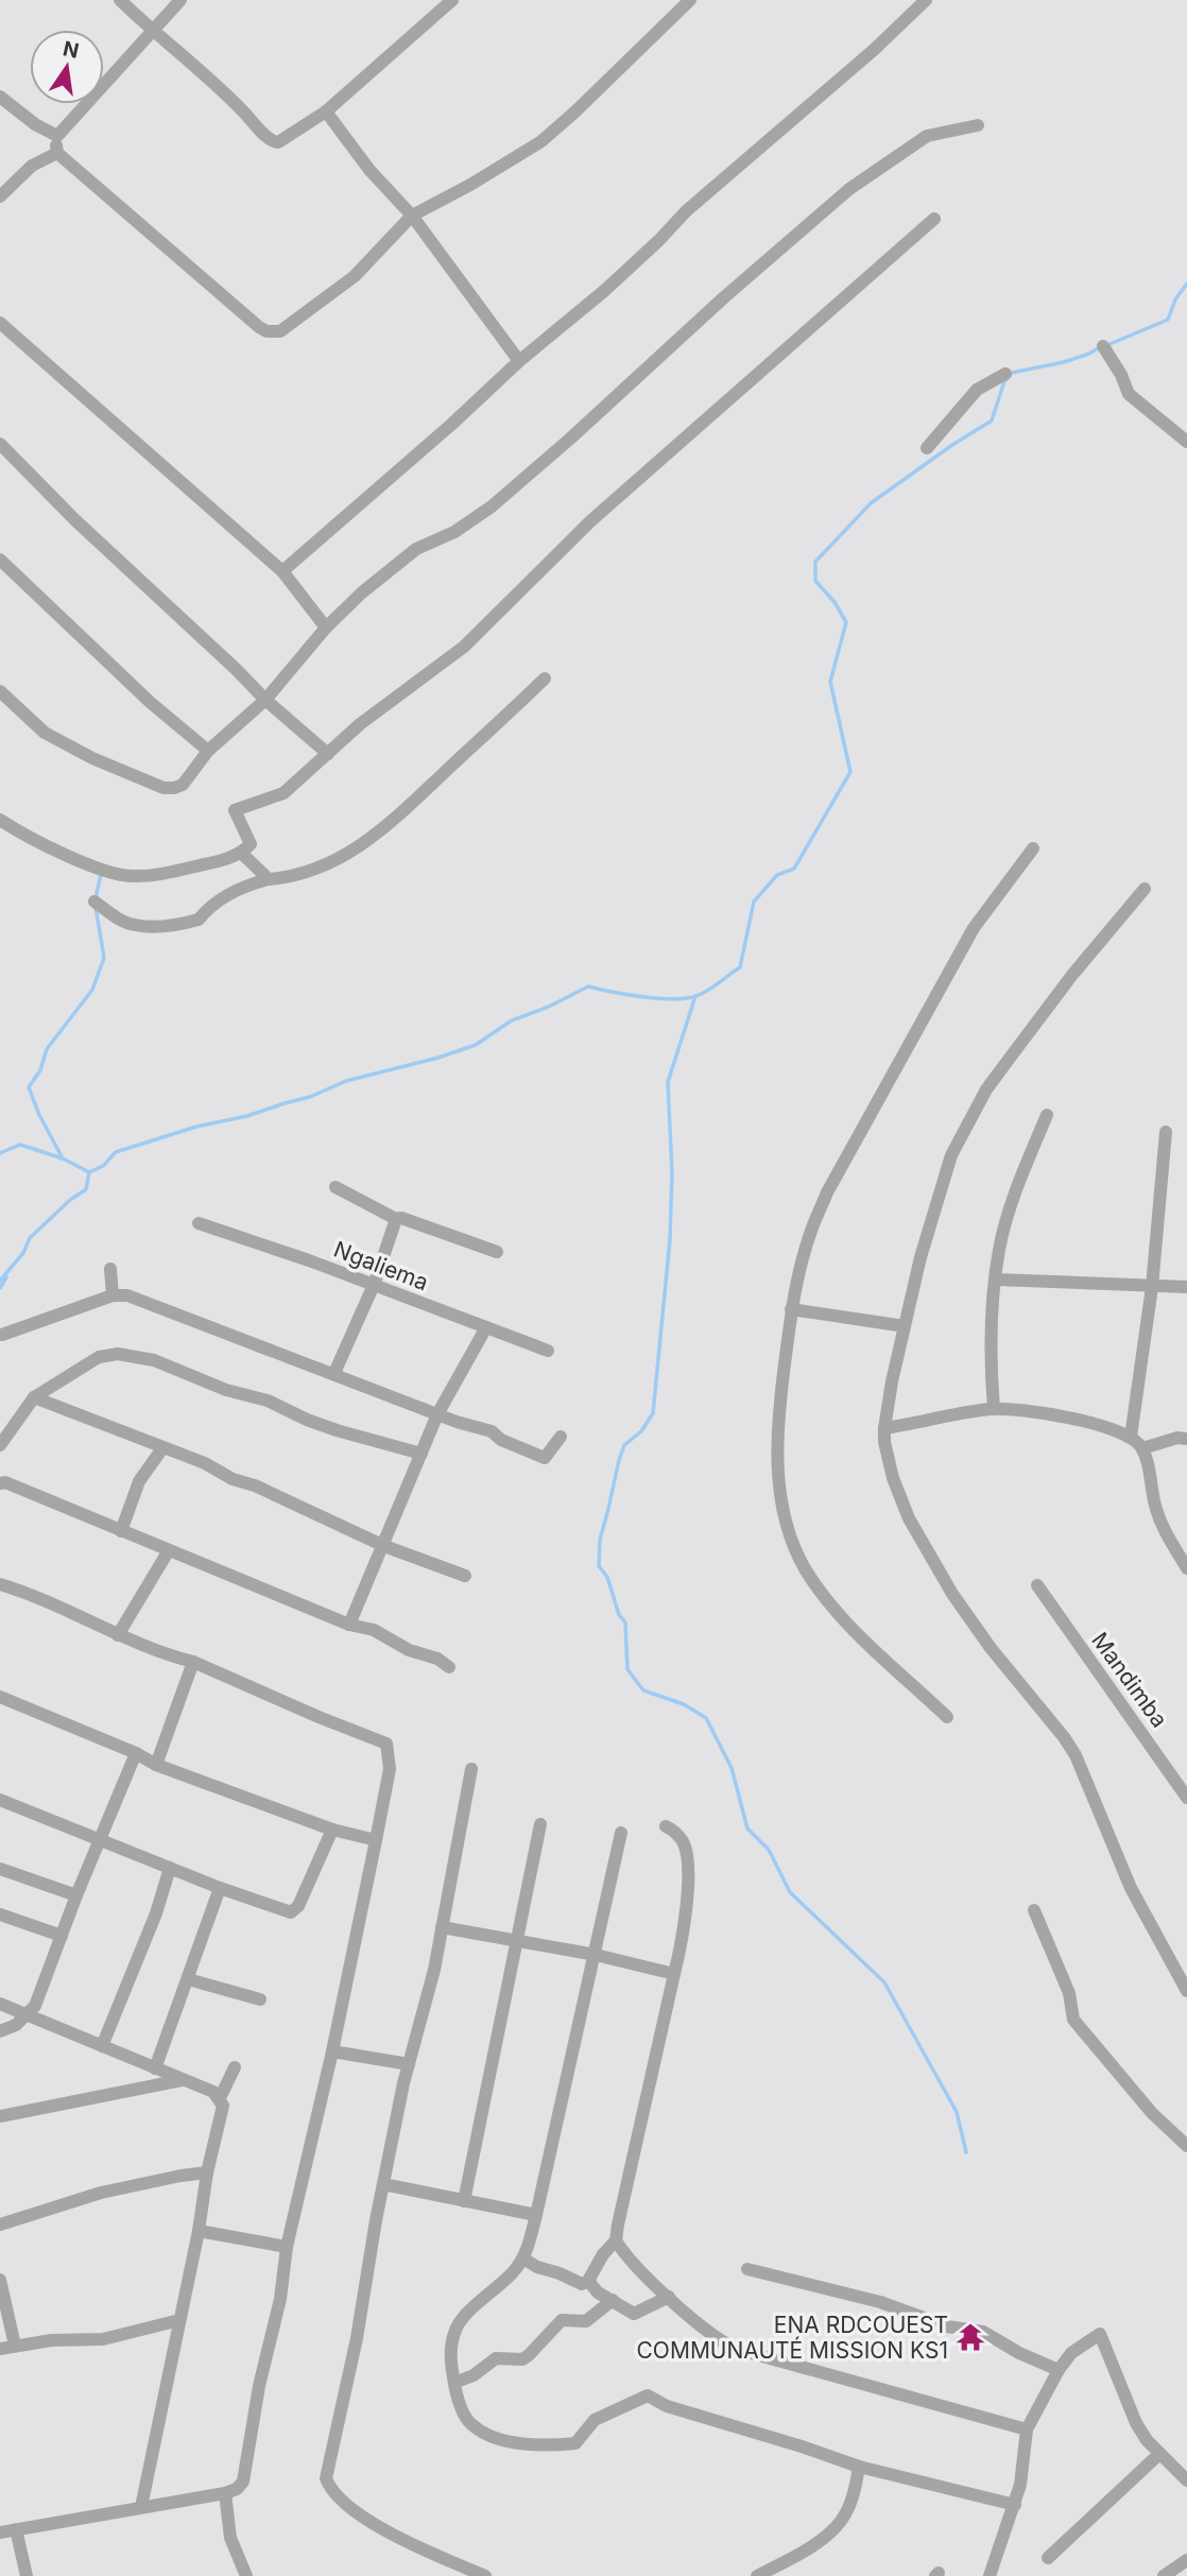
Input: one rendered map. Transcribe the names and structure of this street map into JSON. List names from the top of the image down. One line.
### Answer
{"streets":{"street":["Ngaliema","Mandimba"]},"places":{"temple":["ENA RDCOUEST COMMUNAUTÉ MISSION KS1"]},"north":"top"}
